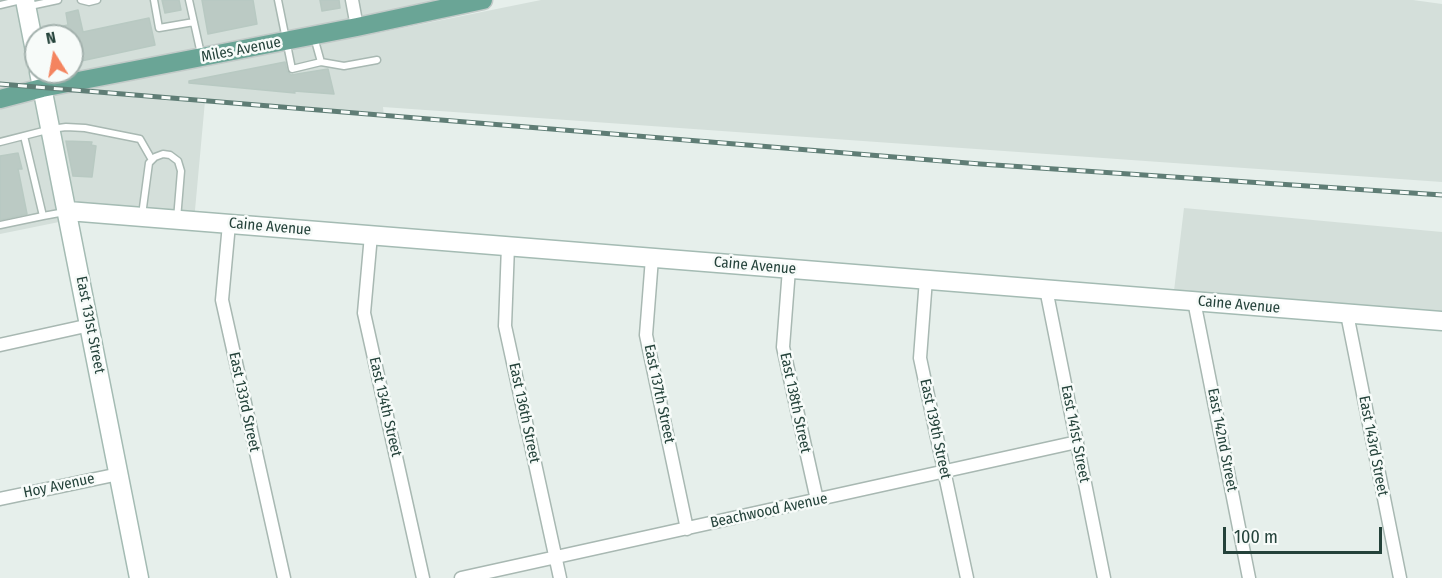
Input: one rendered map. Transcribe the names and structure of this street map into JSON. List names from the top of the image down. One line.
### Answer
{"streets":{"main road":["Miles Avenue"],"street":["Caine Avenue","East 131st Street","East 137th Street","East 133rd Street","East 138th Street","East 134th Street","East 136th Street","East 139th Street","East 141st Street","East 142nd Street","East 143rd Street","Hoy Avenue","Beachwood Avenue"]},"crossings":[["Caine Avenue","East 131st Street"],["Caine Avenue","East 137th Street"],["Caine Avenue","East 133rd Street"],["Caine Avenue","East 138th Street"],["Caine Avenue","East 134th Street"],["Caine Avenue","East 136th Street"],["Caine Avenue","East 139th Street"],["Caine Avenue","East 141st Street"],["Caine Avenue","East 142nd Street"],["Caine Avenue","East 143rd Street"],["East 131st Street","Hoy Avenue"],["East 137th Street","Beachwood Avenue"],["East 138th Street","Beachwood Avenue"],["East 136th Street","Beachwood Avenue"],["East 139th Street","Beachwood Avenue"],["East 141st Street","Beachwood Avenue"]],"scale_bar":"100 m","north":"top"}
